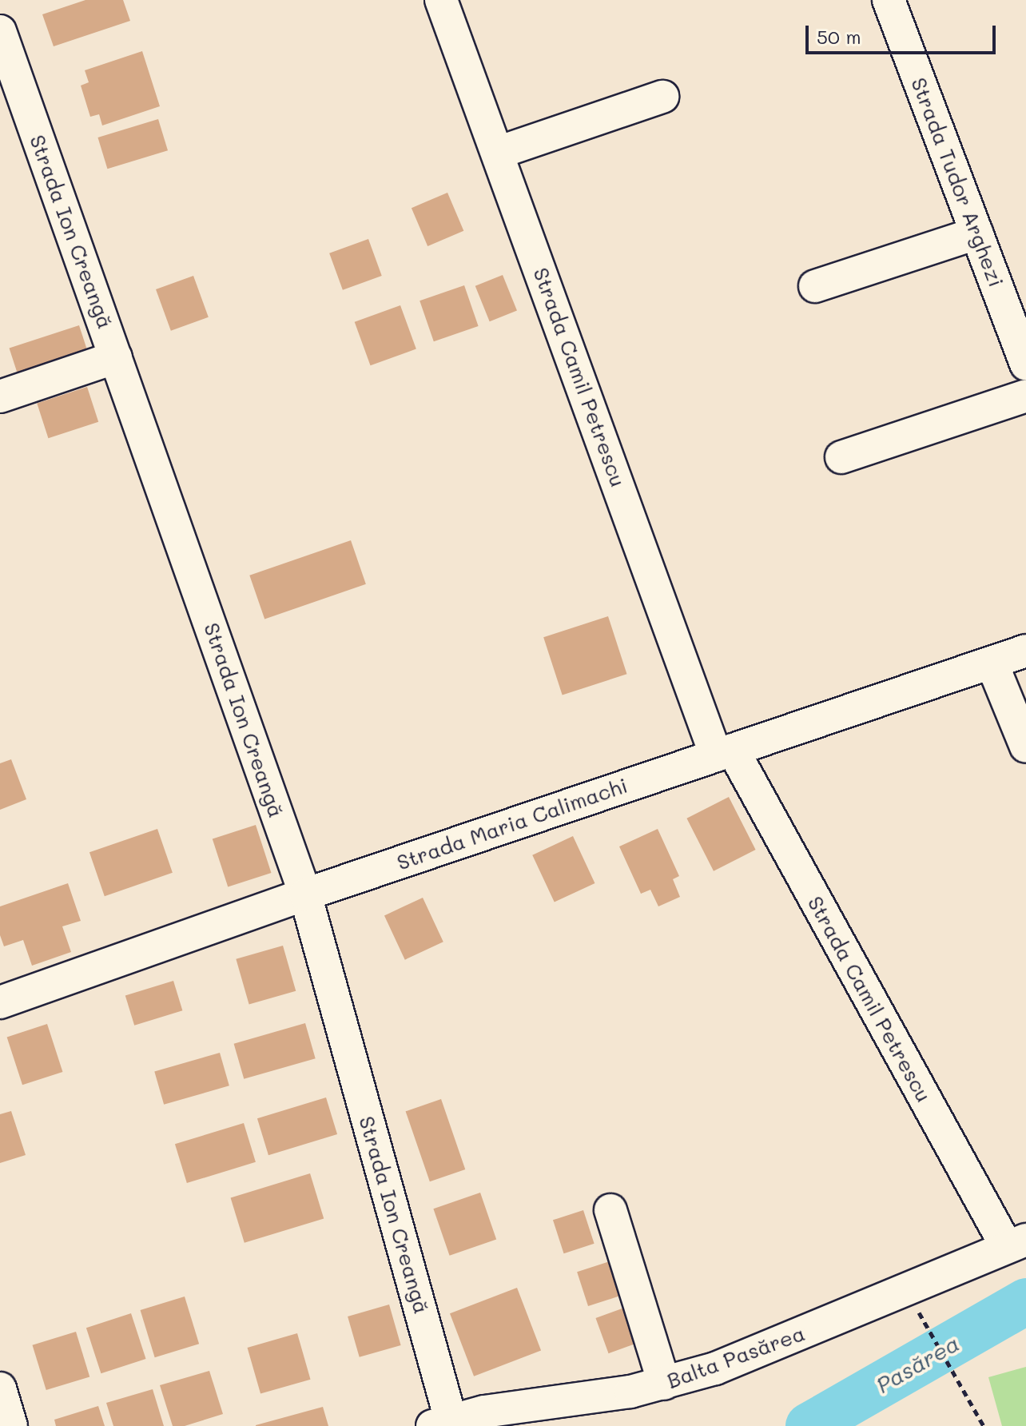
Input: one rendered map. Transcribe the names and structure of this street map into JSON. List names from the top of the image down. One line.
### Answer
{"streets":{"street":["Strada Tudor Arghezi","Strada Ion Creangă","Strada Camil Petrescu","Strada Maria Calimachi","Balta Pasărea"]},"crossings":[["Strada Ion Creangă","Strada Maria Calimachi"],["Strada Ion Creangă","Balta Pasărea"],["Strada Camil Petrescu","Strada Maria Calimachi"],["Strada Camil Petrescu","Balta Pasărea"]],"water":["Pasărea"],"scale_bar":"50 m"}
